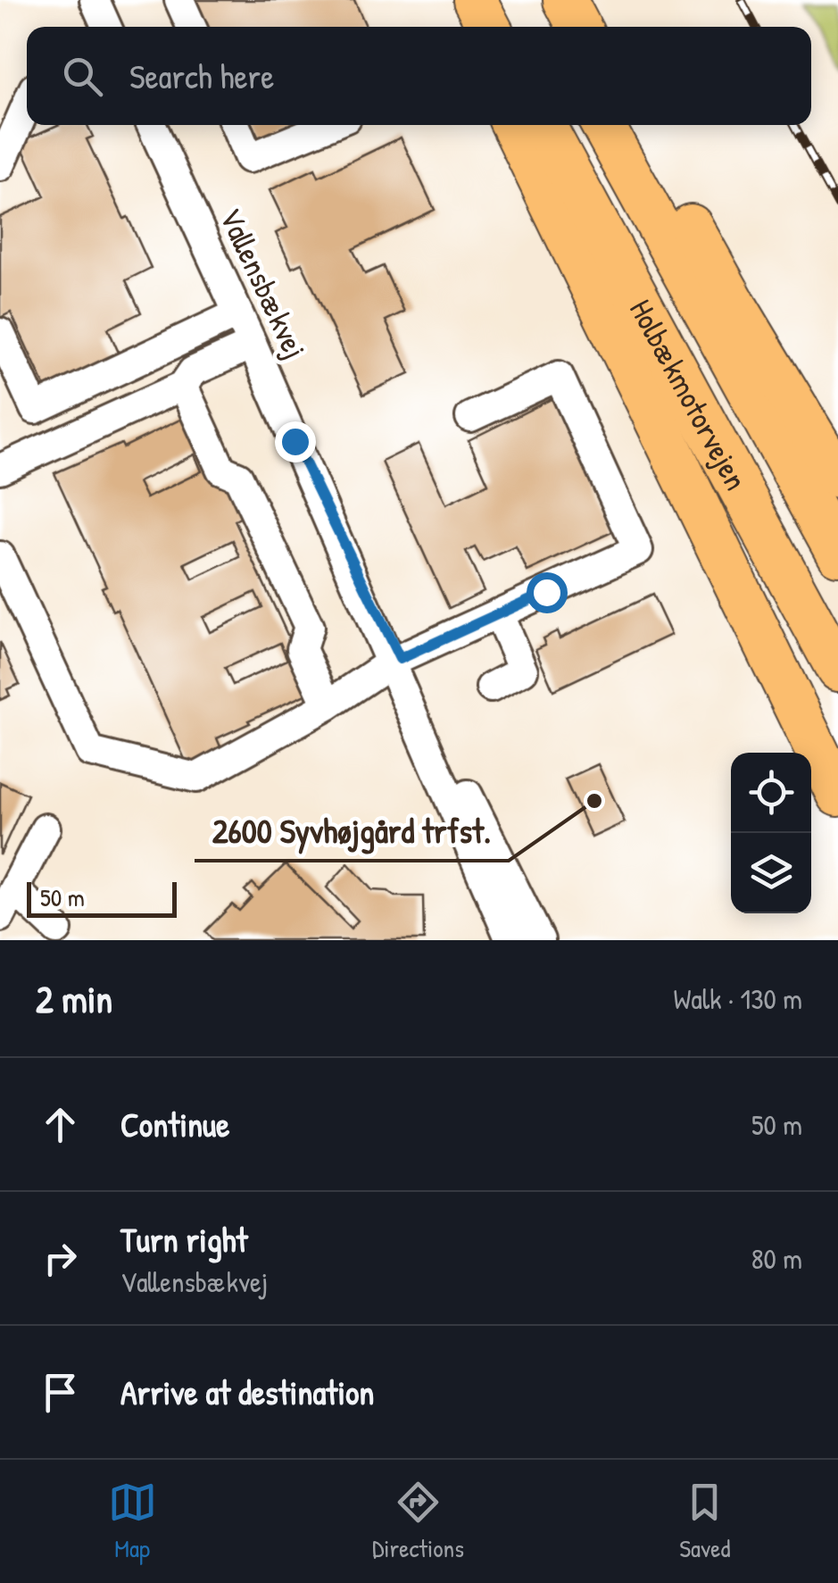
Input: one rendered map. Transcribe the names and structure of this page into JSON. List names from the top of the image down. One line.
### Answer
{"streets":{"highway":["Holbækmotorvejen"],"street":["Vallensbækvej"]},"places":["2600 Syvhøjgård trfst."],"scale_bar":"50 m","page":{"search":"Search here","scale":"50 m","heading":["2 min","Walk · 130 m"],"list":[["Continue","50 m"],["Turn right","Vallensbækvej","80 m"],"Arrive at destination"],"nav":["Map","Directions","Saved"]}}
